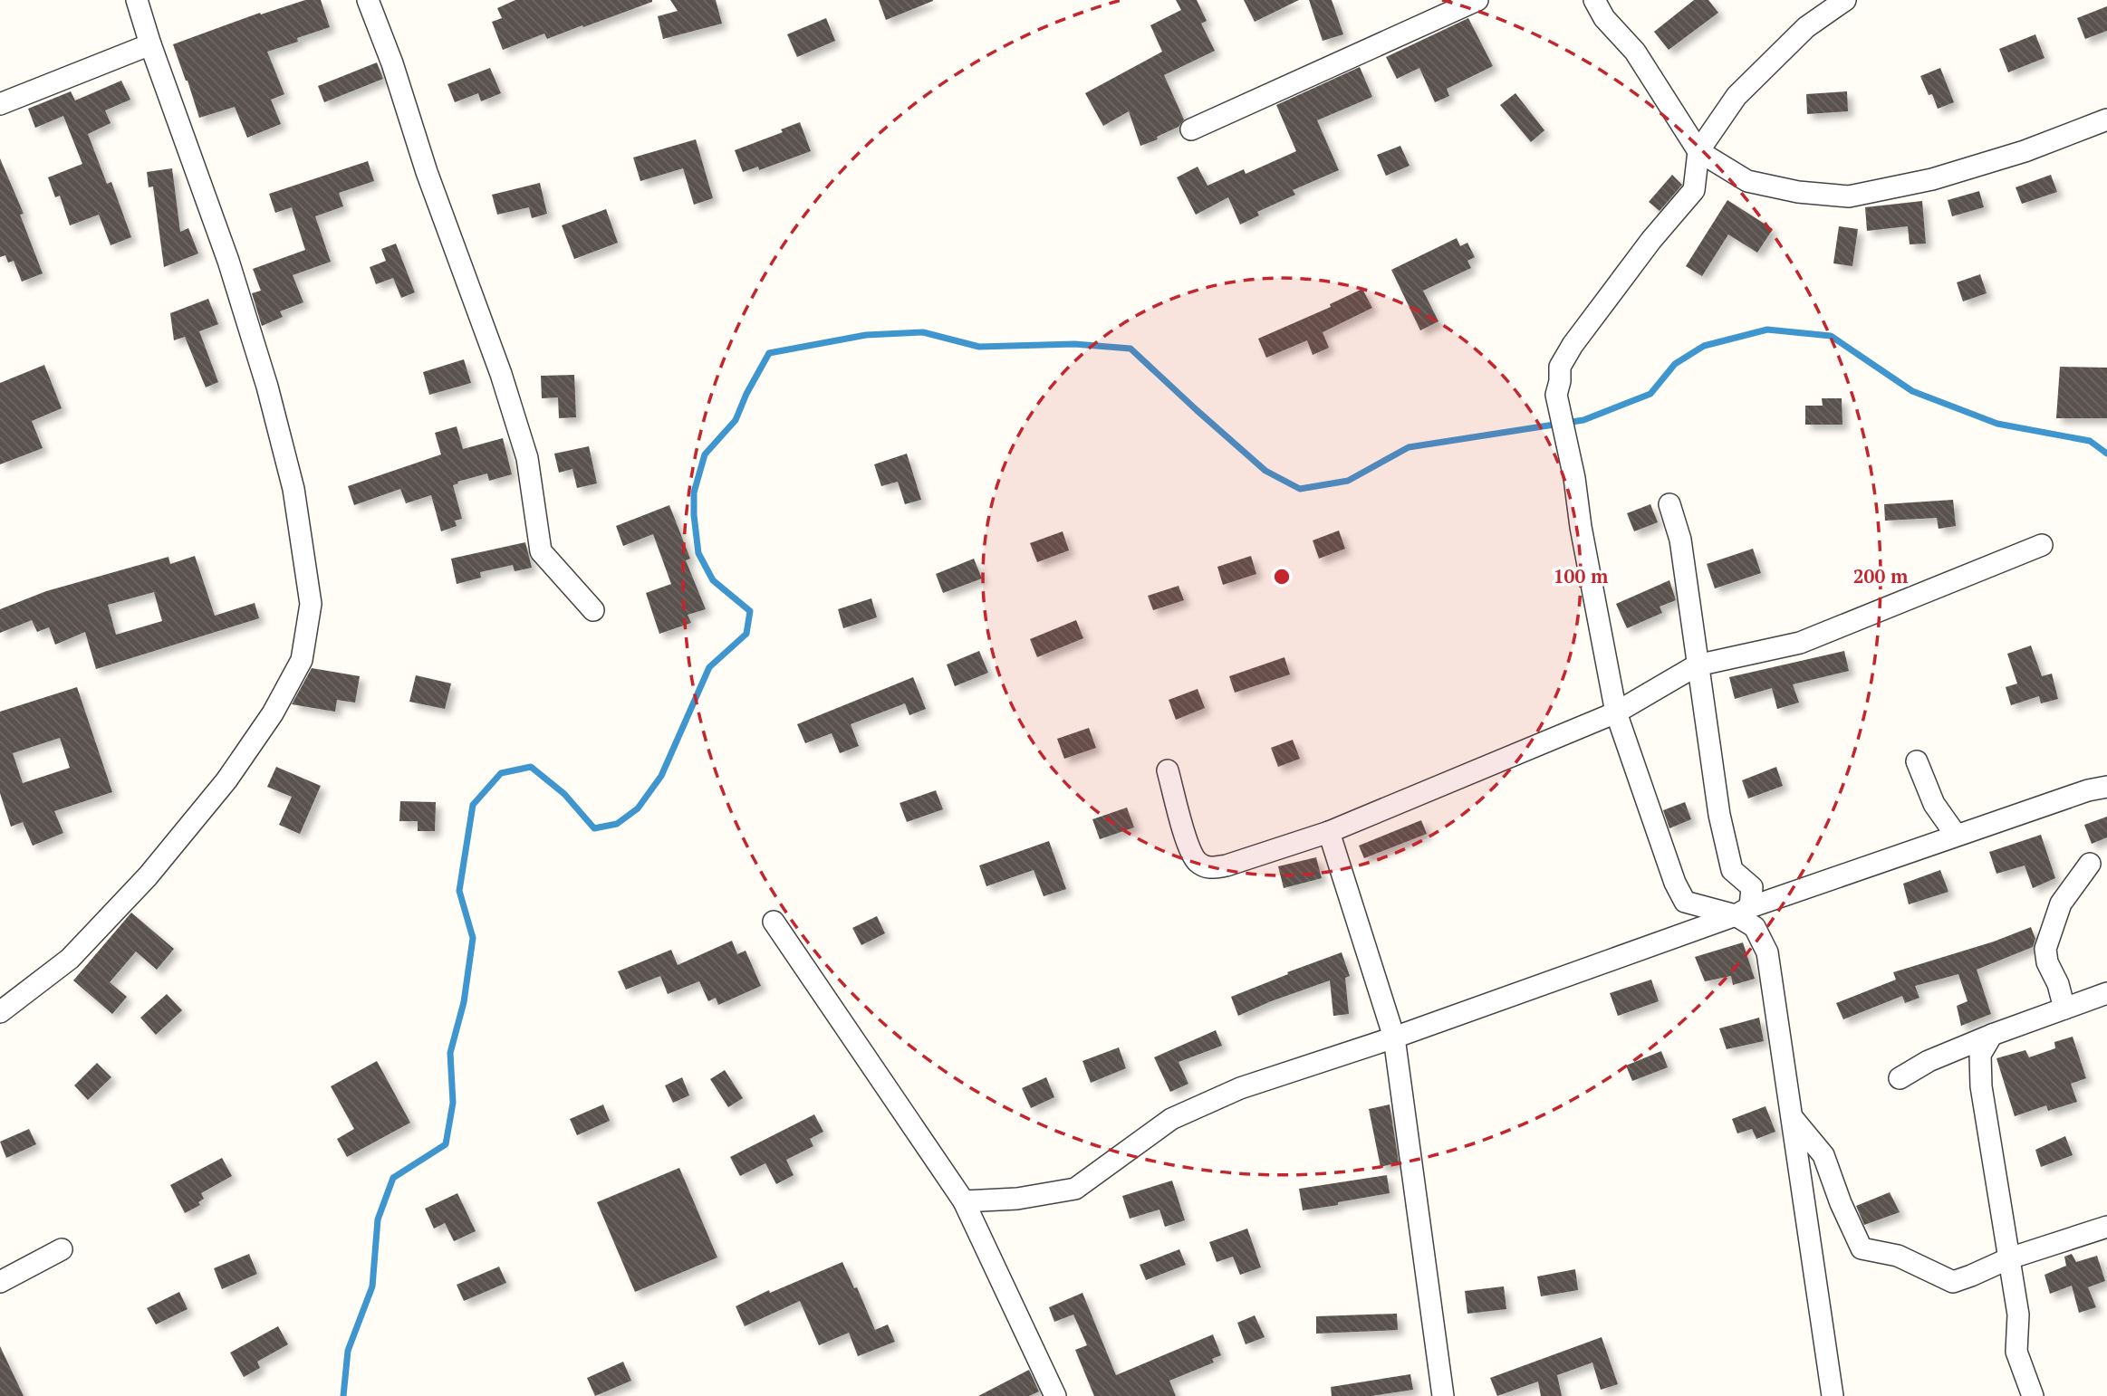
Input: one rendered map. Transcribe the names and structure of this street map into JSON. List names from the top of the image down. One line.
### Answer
{"rings":["100 m","200 m"]}
